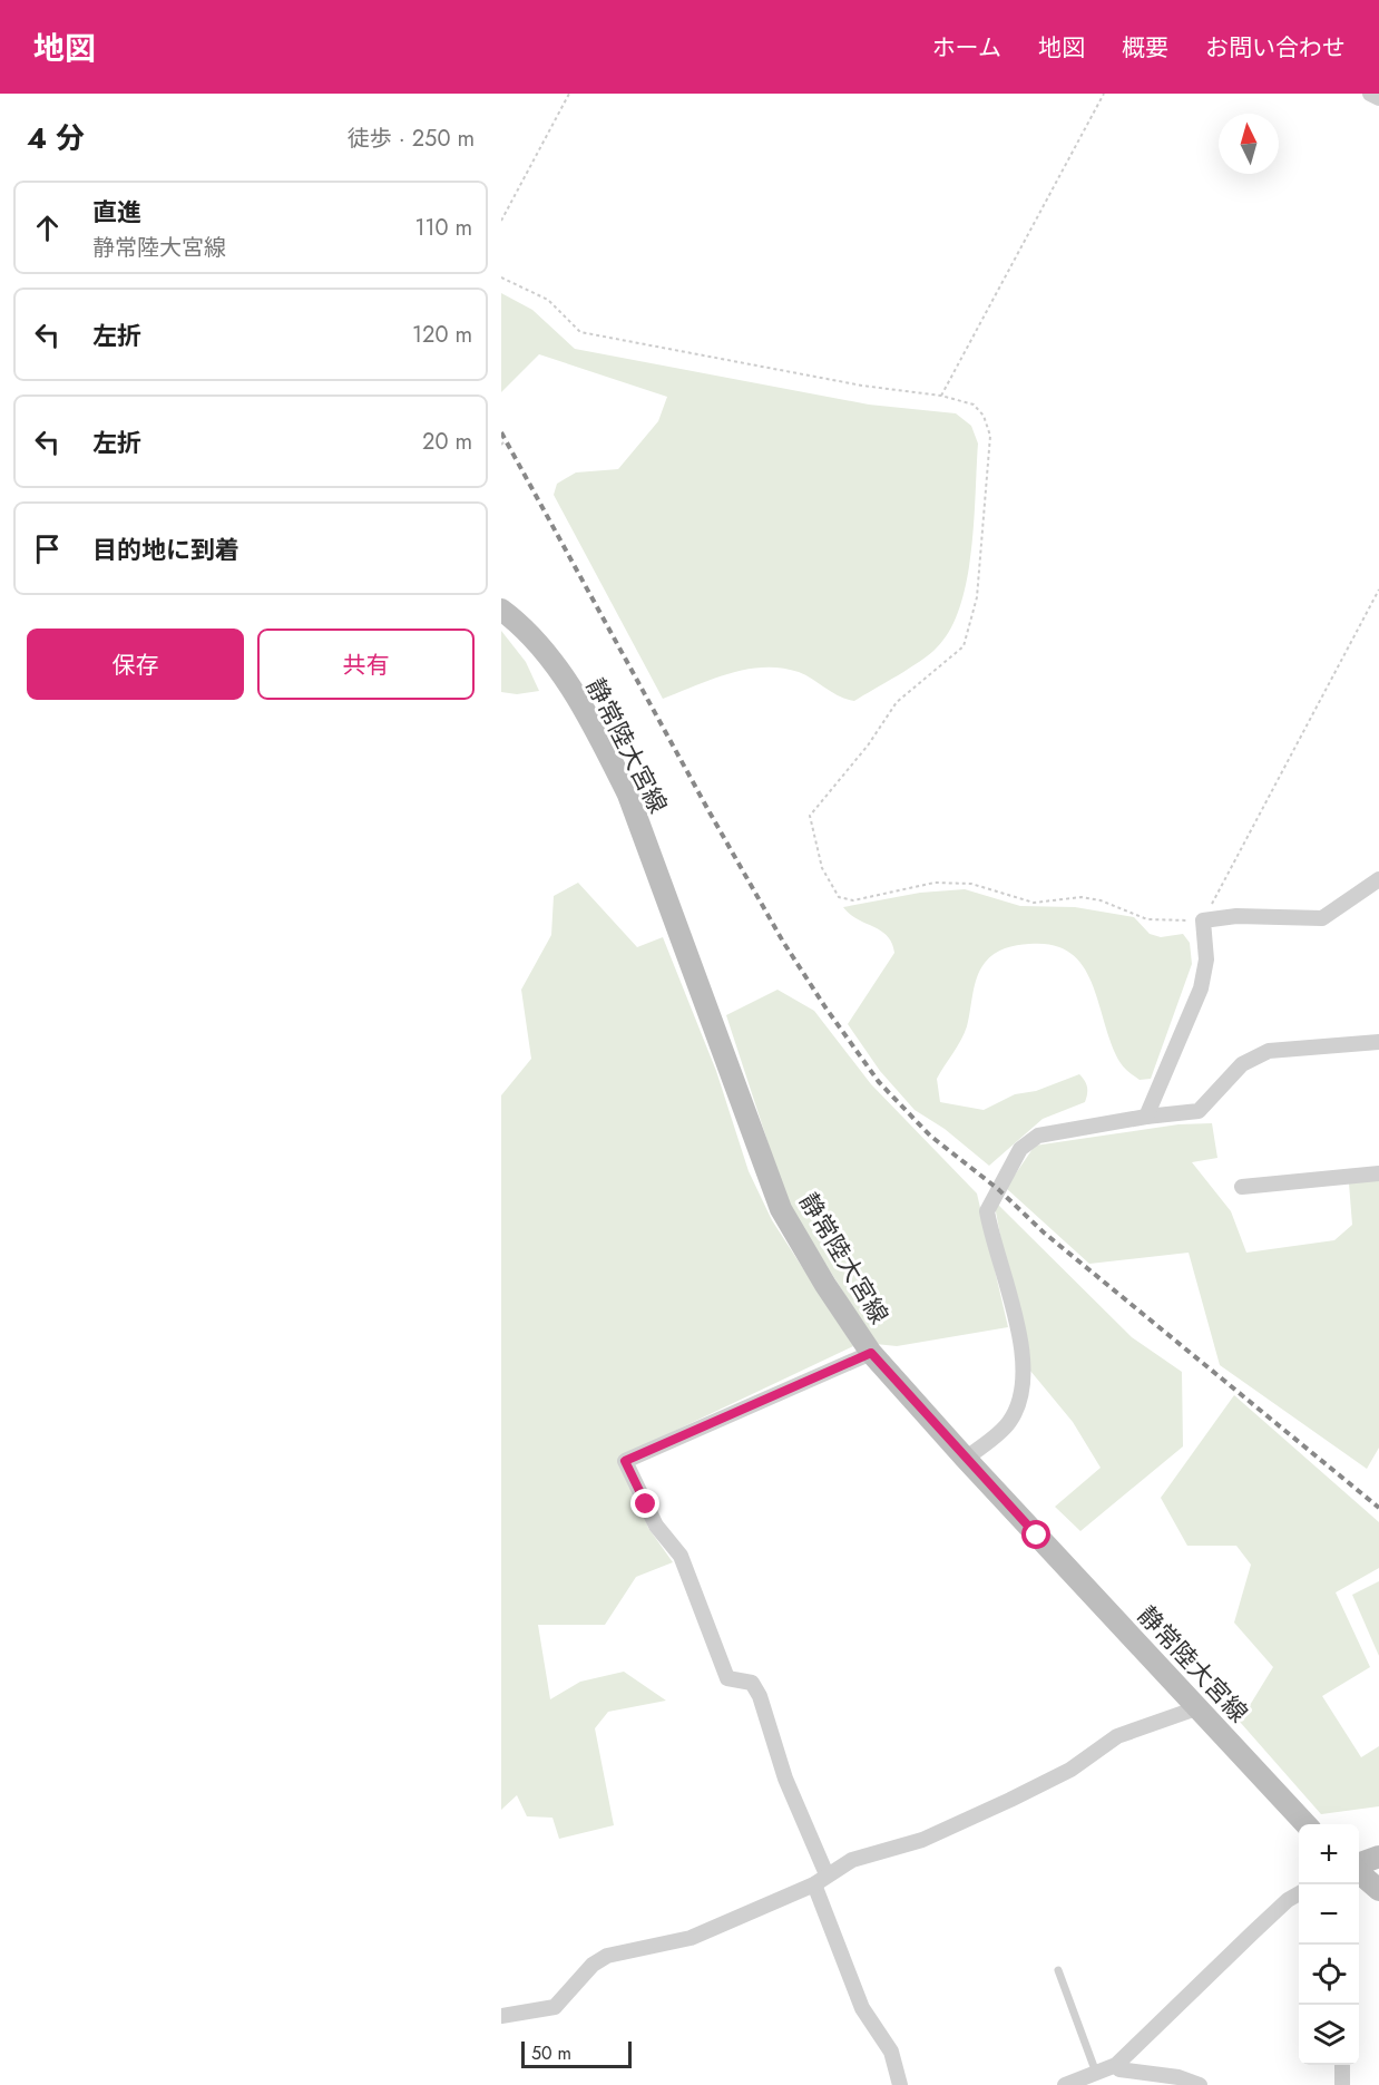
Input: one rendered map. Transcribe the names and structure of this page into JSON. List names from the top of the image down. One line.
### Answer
{"streets":{"main road":["静常陸大宮線"]},"scale_bar":"50 m","north":"top","page":{"header":"地図","nav":["ホーム","地図","概要","お問い合わせ"],"heading":["4 分","徒歩 · 250 m"],"list":[["直進","静常陸大宮線","110 m"],["左折","120 m"],["左折","20 m"],"目的地に到着"],"buttons":["保存","共有"],"map_buttons":["+","−"],"scale":"50 m"}}
